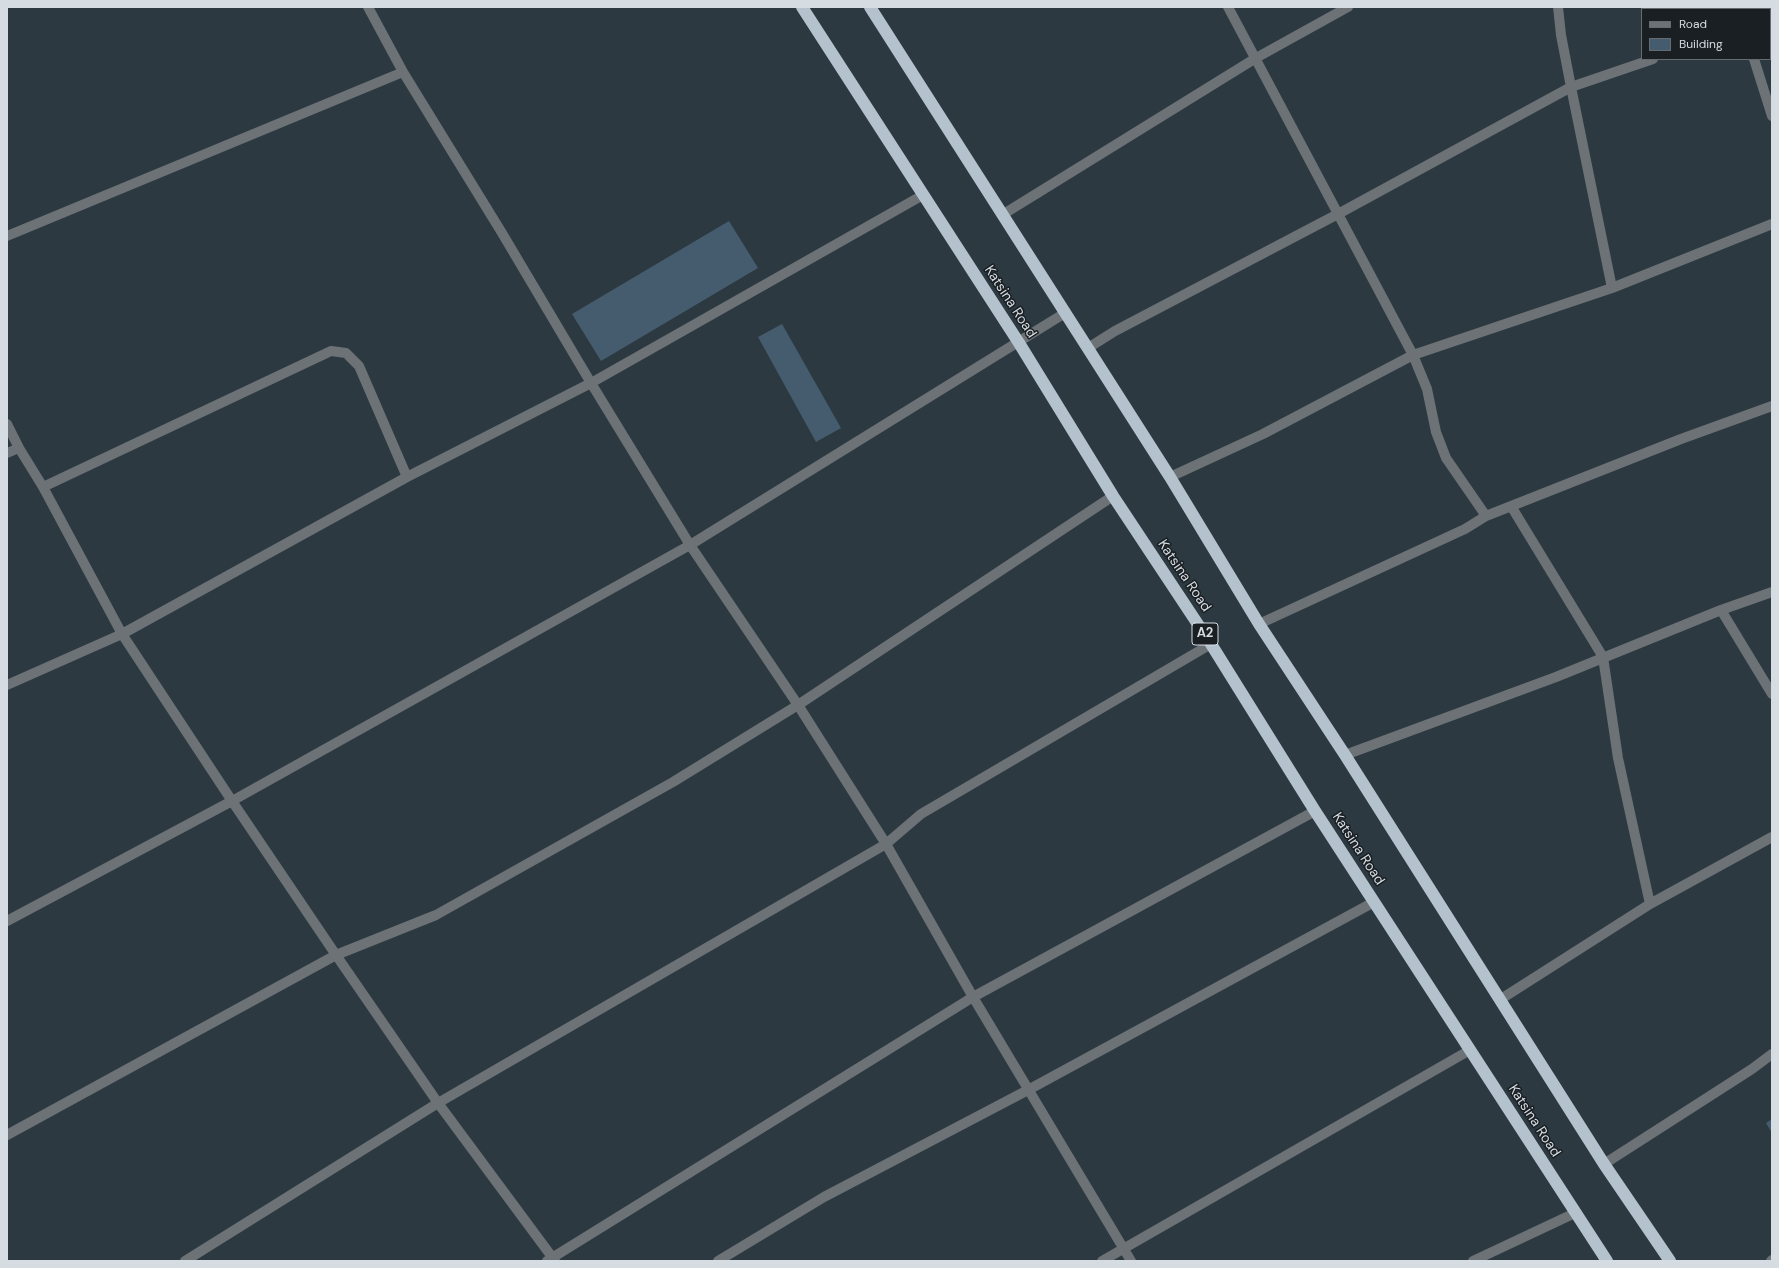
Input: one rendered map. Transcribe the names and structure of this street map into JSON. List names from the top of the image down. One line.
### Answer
{"streets":{"highway":["Katsina Road","A2"]},"legend":["Road","Building"]}
